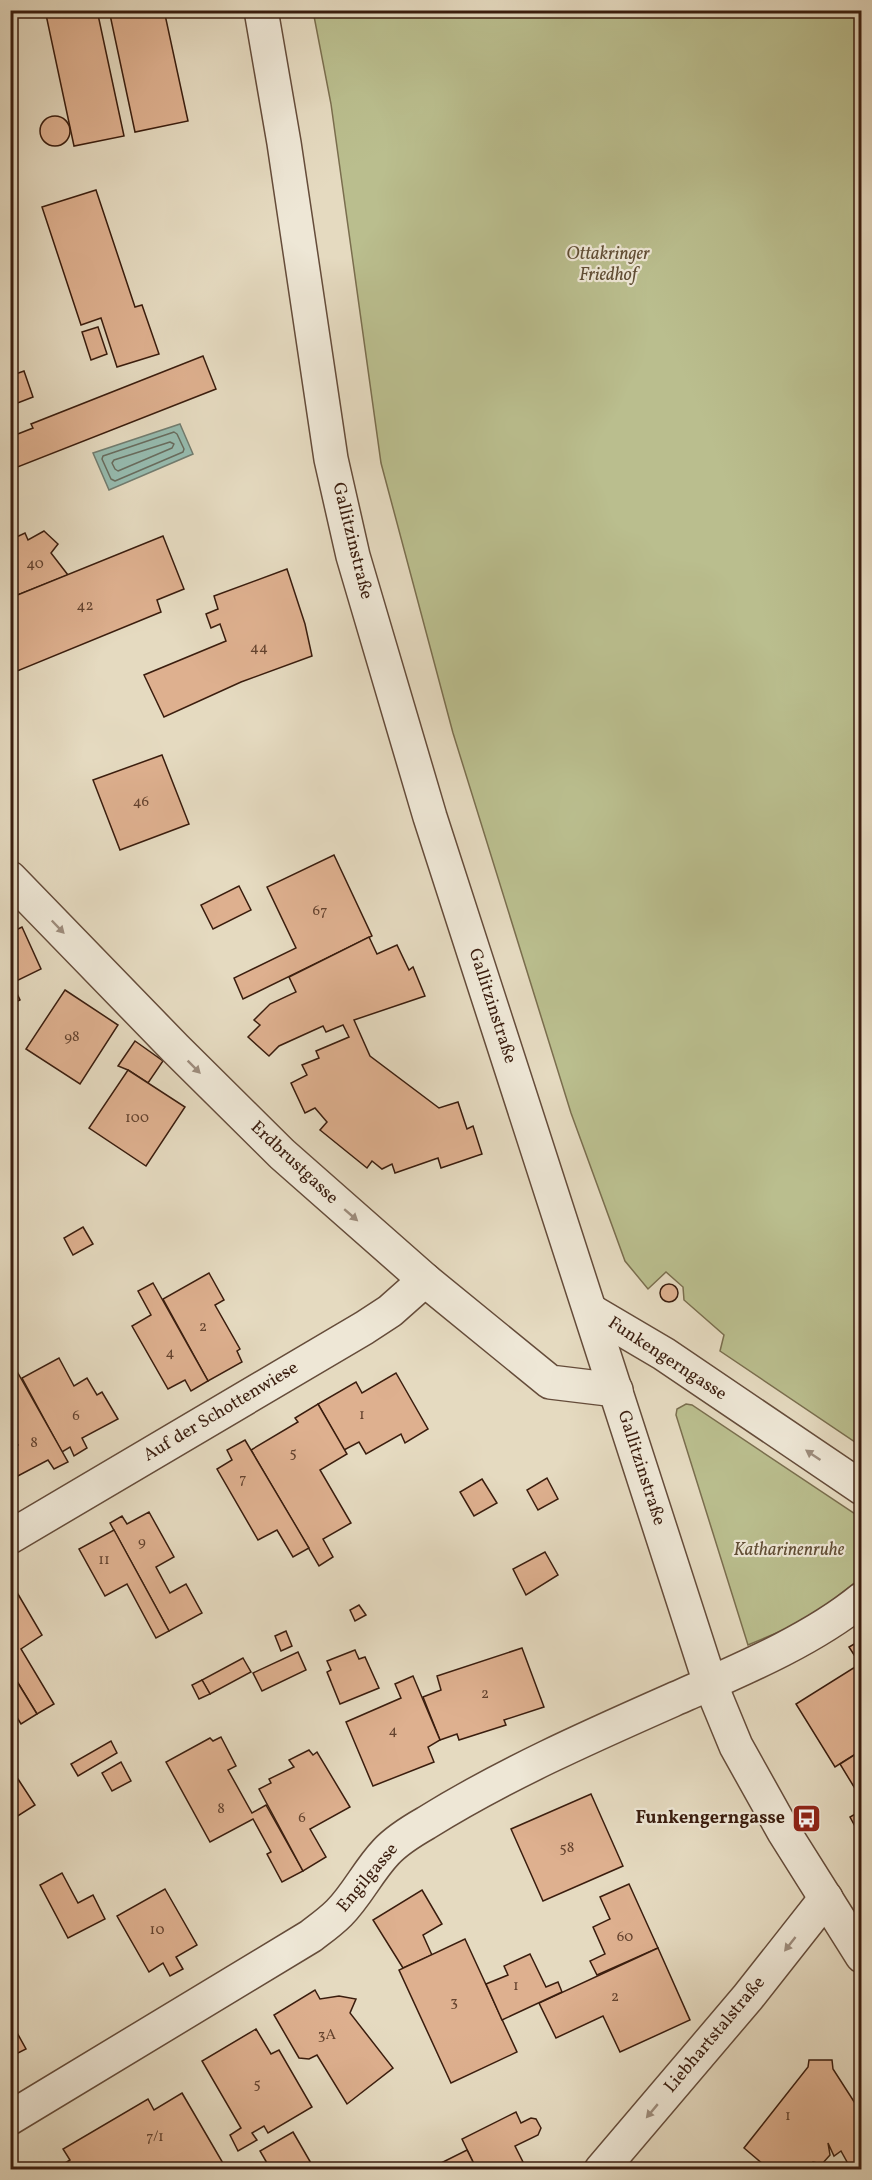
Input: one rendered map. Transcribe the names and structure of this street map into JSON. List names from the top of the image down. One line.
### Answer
{"streets":{"street":["Gallitzinstraße","Erdbrustgasse","Funkengerngasse","Auf der Schottenwiese","Engilgasse","Liebhartstalstraße"]},"crossings":[["Gallitzinstraße","Erdbrustgasse"],["Gallitzinstraße","Funkengerngasse"],["Gallitzinstraße","Engilgasse"],["Gallitzinstraße","Liebhartstalstraße"],["Erdbrustgasse","Auf der Schottenwiese"]],"one_way":["Erdbrustgasse","Funkengerngasse","Liebhartstalstraße"],"parks":["Ottakringer Friedhof","Katharinenruhe"],"places":{"bus stop":["Funkengerngasse"]},"house_numbers":["40","42","44","46","67","98","100","2","4","1","6","8","5","7","9","11","2","4","8","6","58","10","60","1","2","3","3A","5","1","7/1"]}
